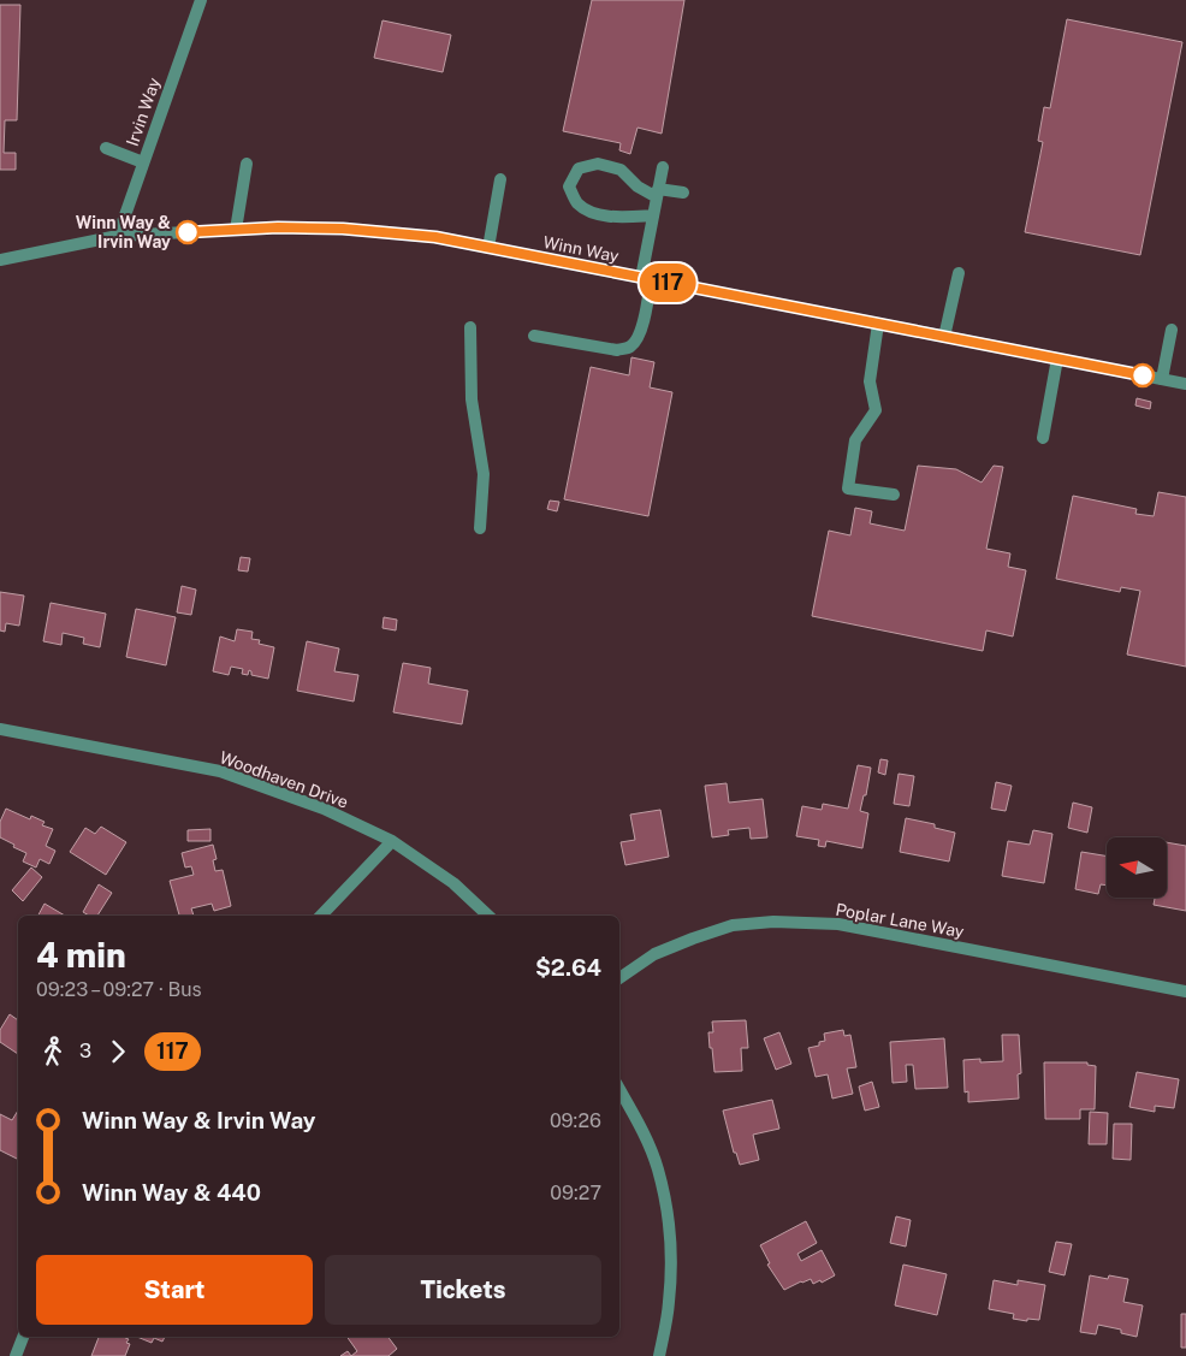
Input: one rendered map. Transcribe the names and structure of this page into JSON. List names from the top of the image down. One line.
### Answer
{"streets":{"street":["Irvin Way","Winn Way","Woodhaven Drive","Poplar Lane Way"]},"crossings":[["Irvin Way","Winn Way"]],"places":["Winn Way & Irvin Way"],"lines":["bus line 117"],"north":"left","page":{"on_map":"117","heading":["4 min","09:23 – 09:27 · Bus","$2.64"],"legs":["3","117"],"list":[{"name":"Winn Way & Irvin Way","value":"09:26"},{"name":"Winn Way & 440","value":"09:27"}],"buttons":["Start","Tickets"]}}
